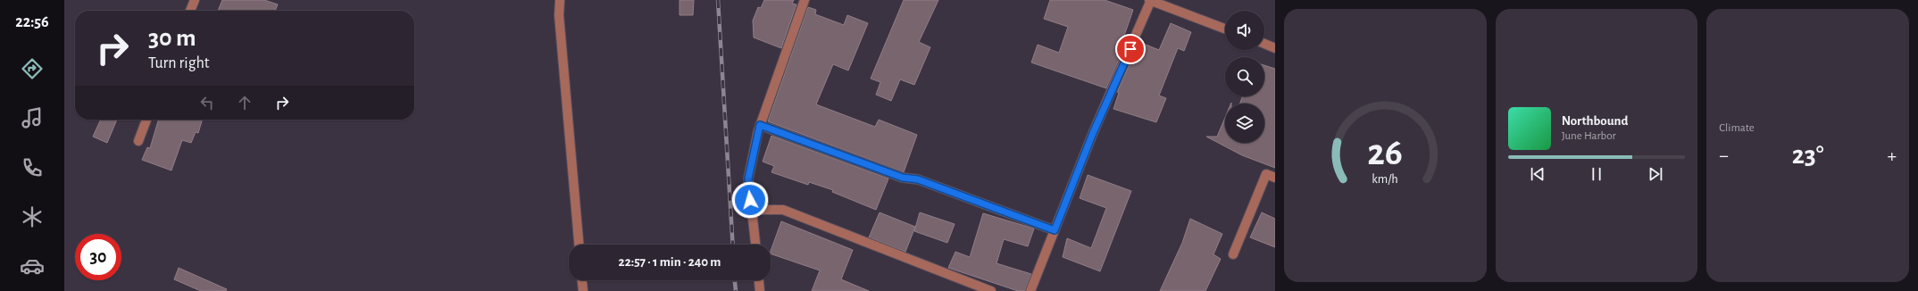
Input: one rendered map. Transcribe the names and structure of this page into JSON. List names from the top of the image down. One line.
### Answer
{"page":{"tabs":"22:56","tile":"Climate","turn":["30 m","Turn right"],"song":["Northbound","June Harbor"],"heat":["−","23°","+"],"limit":"30","trip":"22:57 · 1 min · 240 m","gauge":["26","km/h"]}}
